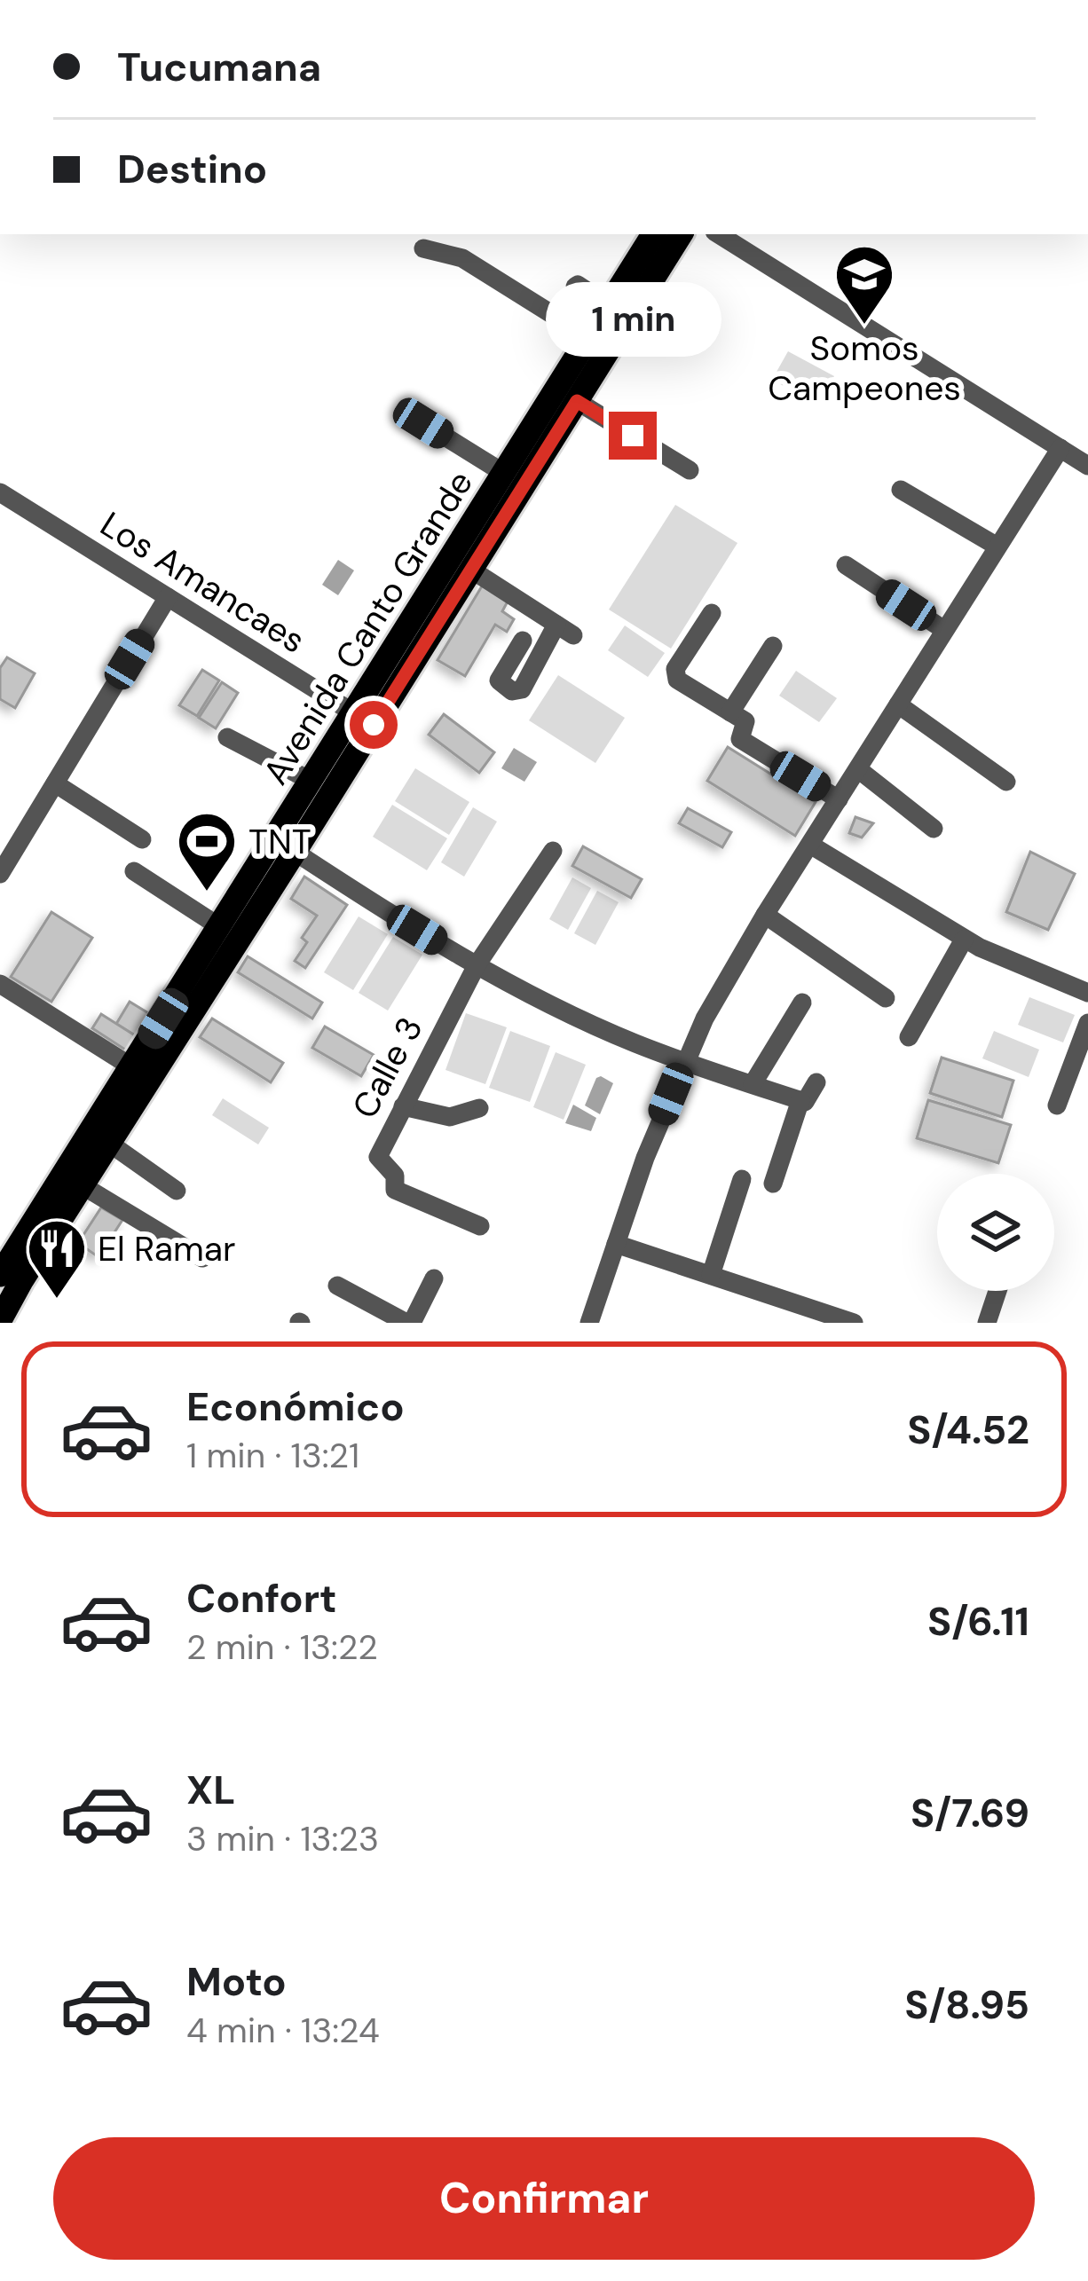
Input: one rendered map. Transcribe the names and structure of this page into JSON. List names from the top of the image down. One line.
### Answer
{"streets":{"main road":["Avenida Canto Grande"],"street":["Los Amancaes","Calle 3"]},"crossings":[["Los Amancaes","Avenida Canto Grande"]],"places":{"school or university":["Somos Campeones"],"sports":["TNT"],"restaurant":["El Ramar"]},"page":{"banner":["Tucumana","Destino"],"bubble":"1 min","list":[{"name":"Económico","note":"1 min · 13:21","value":"S/4.52"},{"name":"Confort","note":"2 min · 13:22","value":"S/6.11"},{"name":"XL","note":"3 min · 13:23","value":"S/7.69"},{"name":"Moto","note":"4 min · 13:24","value":"S/8.95"}],"buttons":"Confirmar"}}
